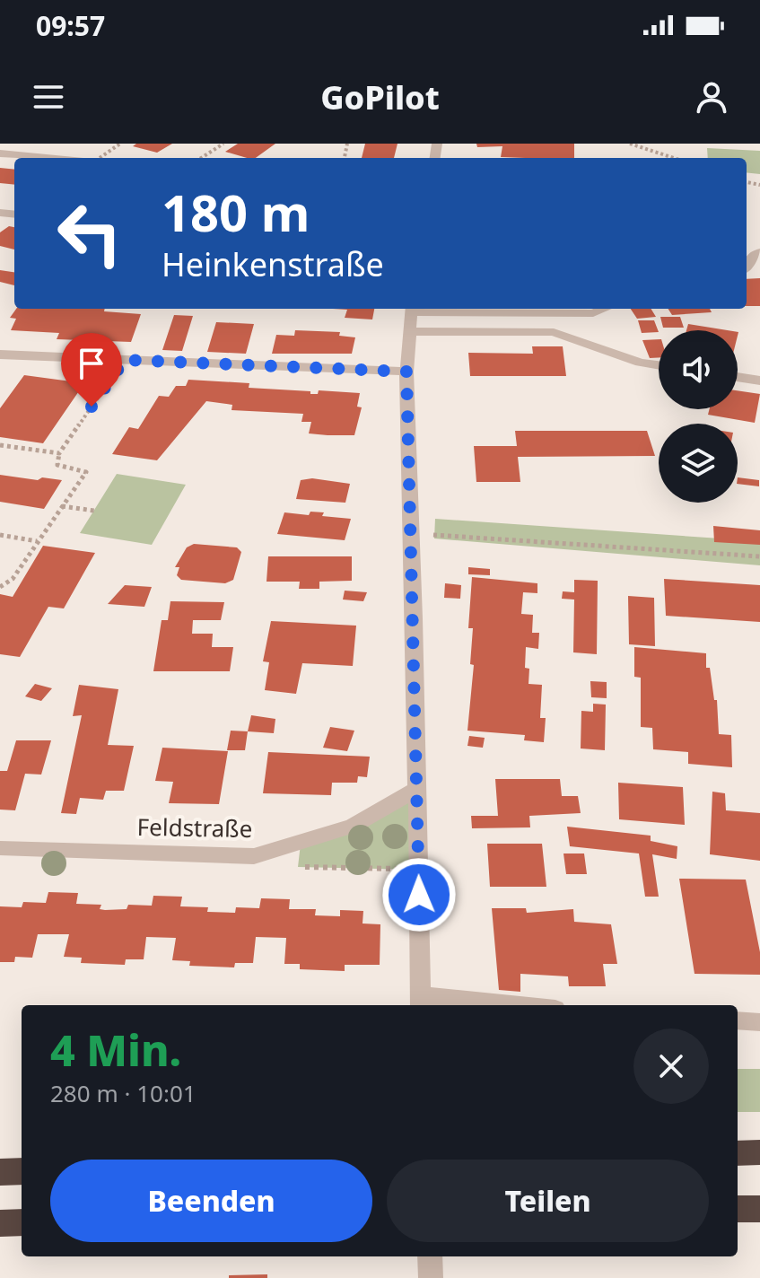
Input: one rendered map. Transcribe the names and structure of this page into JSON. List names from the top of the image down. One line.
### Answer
{"streets":{"street":["Feldstraße"]},"page":{"status":"09:57","header":"GoPilot","turn":["180 m","Heinkenstraße"],"heading":["4 Min.","280 m · 10:01"],"buttons":["Beenden","Teilen"]}}
